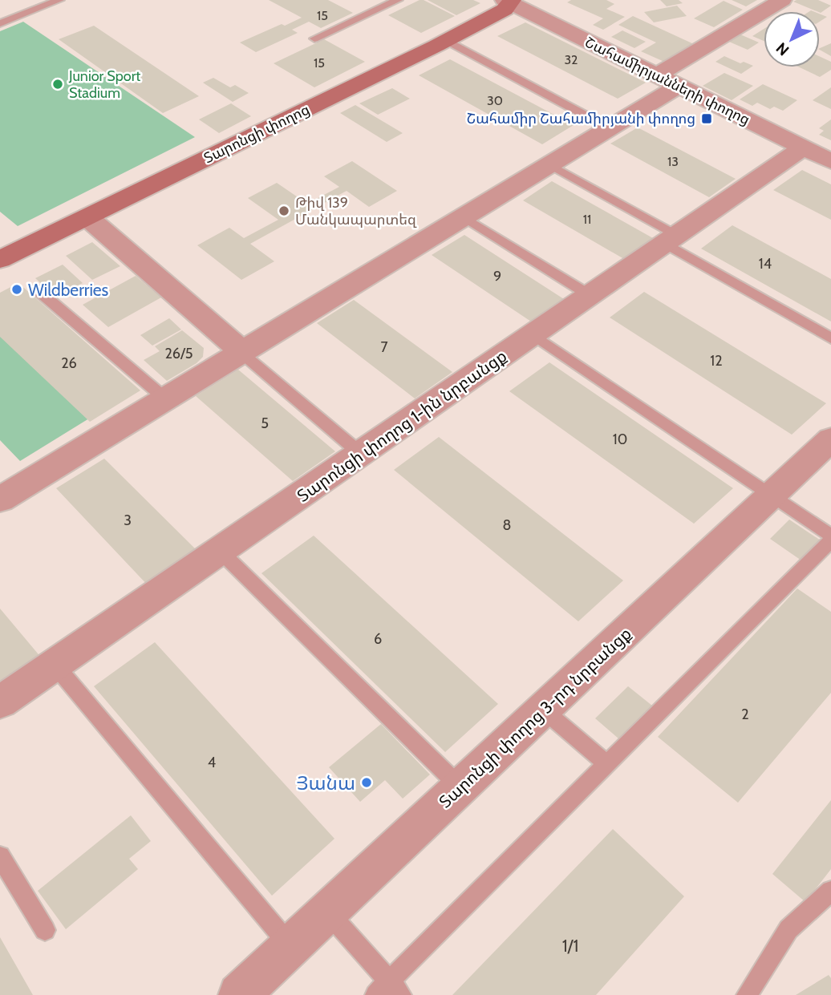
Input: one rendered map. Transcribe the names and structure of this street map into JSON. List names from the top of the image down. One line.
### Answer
{"streets":{"street":["Շահամիրյանների փողոց","Տարոնցի փողոց","Տարոնցի փողոց 1-ին նրբանցք","Տարոնցի փողոց 3-րդ նրբանցք"]},"crossings":[["Շահամիրյանների փողոց","Տարոնցի փողոց"],["Շահամիրյանների փողոց","Տարոնցի փողոց 1-ին նրբանցք"]],"places":{"other":["Junior Sport Stadium","Թիվ 139 Մանկապարտեզ","Wildberries","Յանա"],"transit":["Շահամիր Շահամիրյանի փողոց"]},"house_numbers":["15","32","15","30","13","11","14","9","7","26/5","12","26","5","10","3","8","6","2","4","1/1"],"north":"bottom left"}
